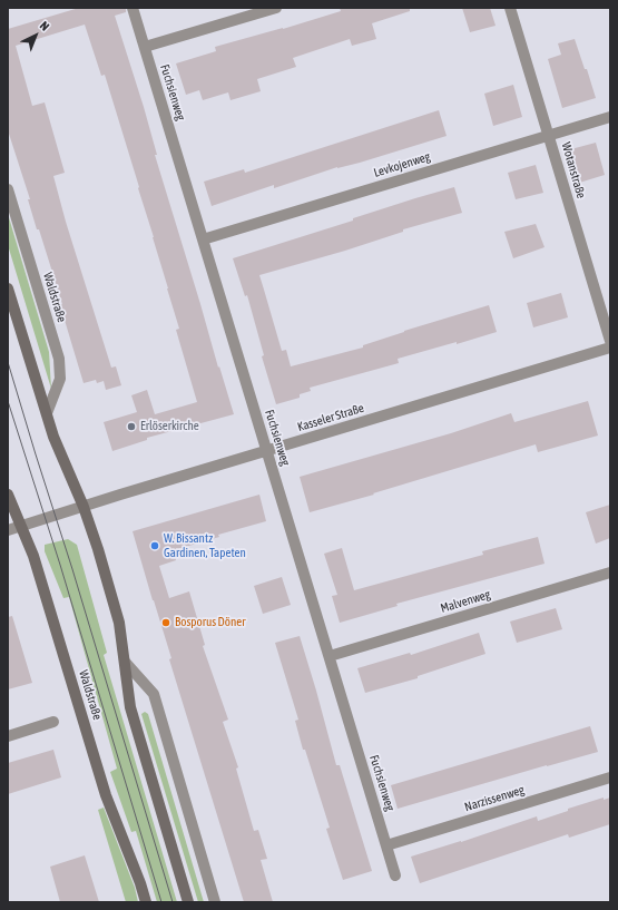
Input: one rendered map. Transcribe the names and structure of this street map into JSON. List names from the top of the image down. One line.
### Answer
{"streets":{"main road":["Waldstraße"],"street":["Fuchsienweg","Levkojenweg","Wotanstraße","Kasseler Straße","Malvenweg","Narzissenweg"]},"crossings":[["Fuchsienweg","Levkojenweg"],["Fuchsienweg","Kasseler Straße"],["Fuchsienweg","Malvenweg"],["Fuchsienweg","Narzissenweg"],["Levkojenweg","Wotanstraße"],["Waldstraße","Kasseler Straße"]],"places":["Erlöserkirche","W. Bissantz Gardinen, Tapeten","Bosporus Döner"],"north":"top right"}
